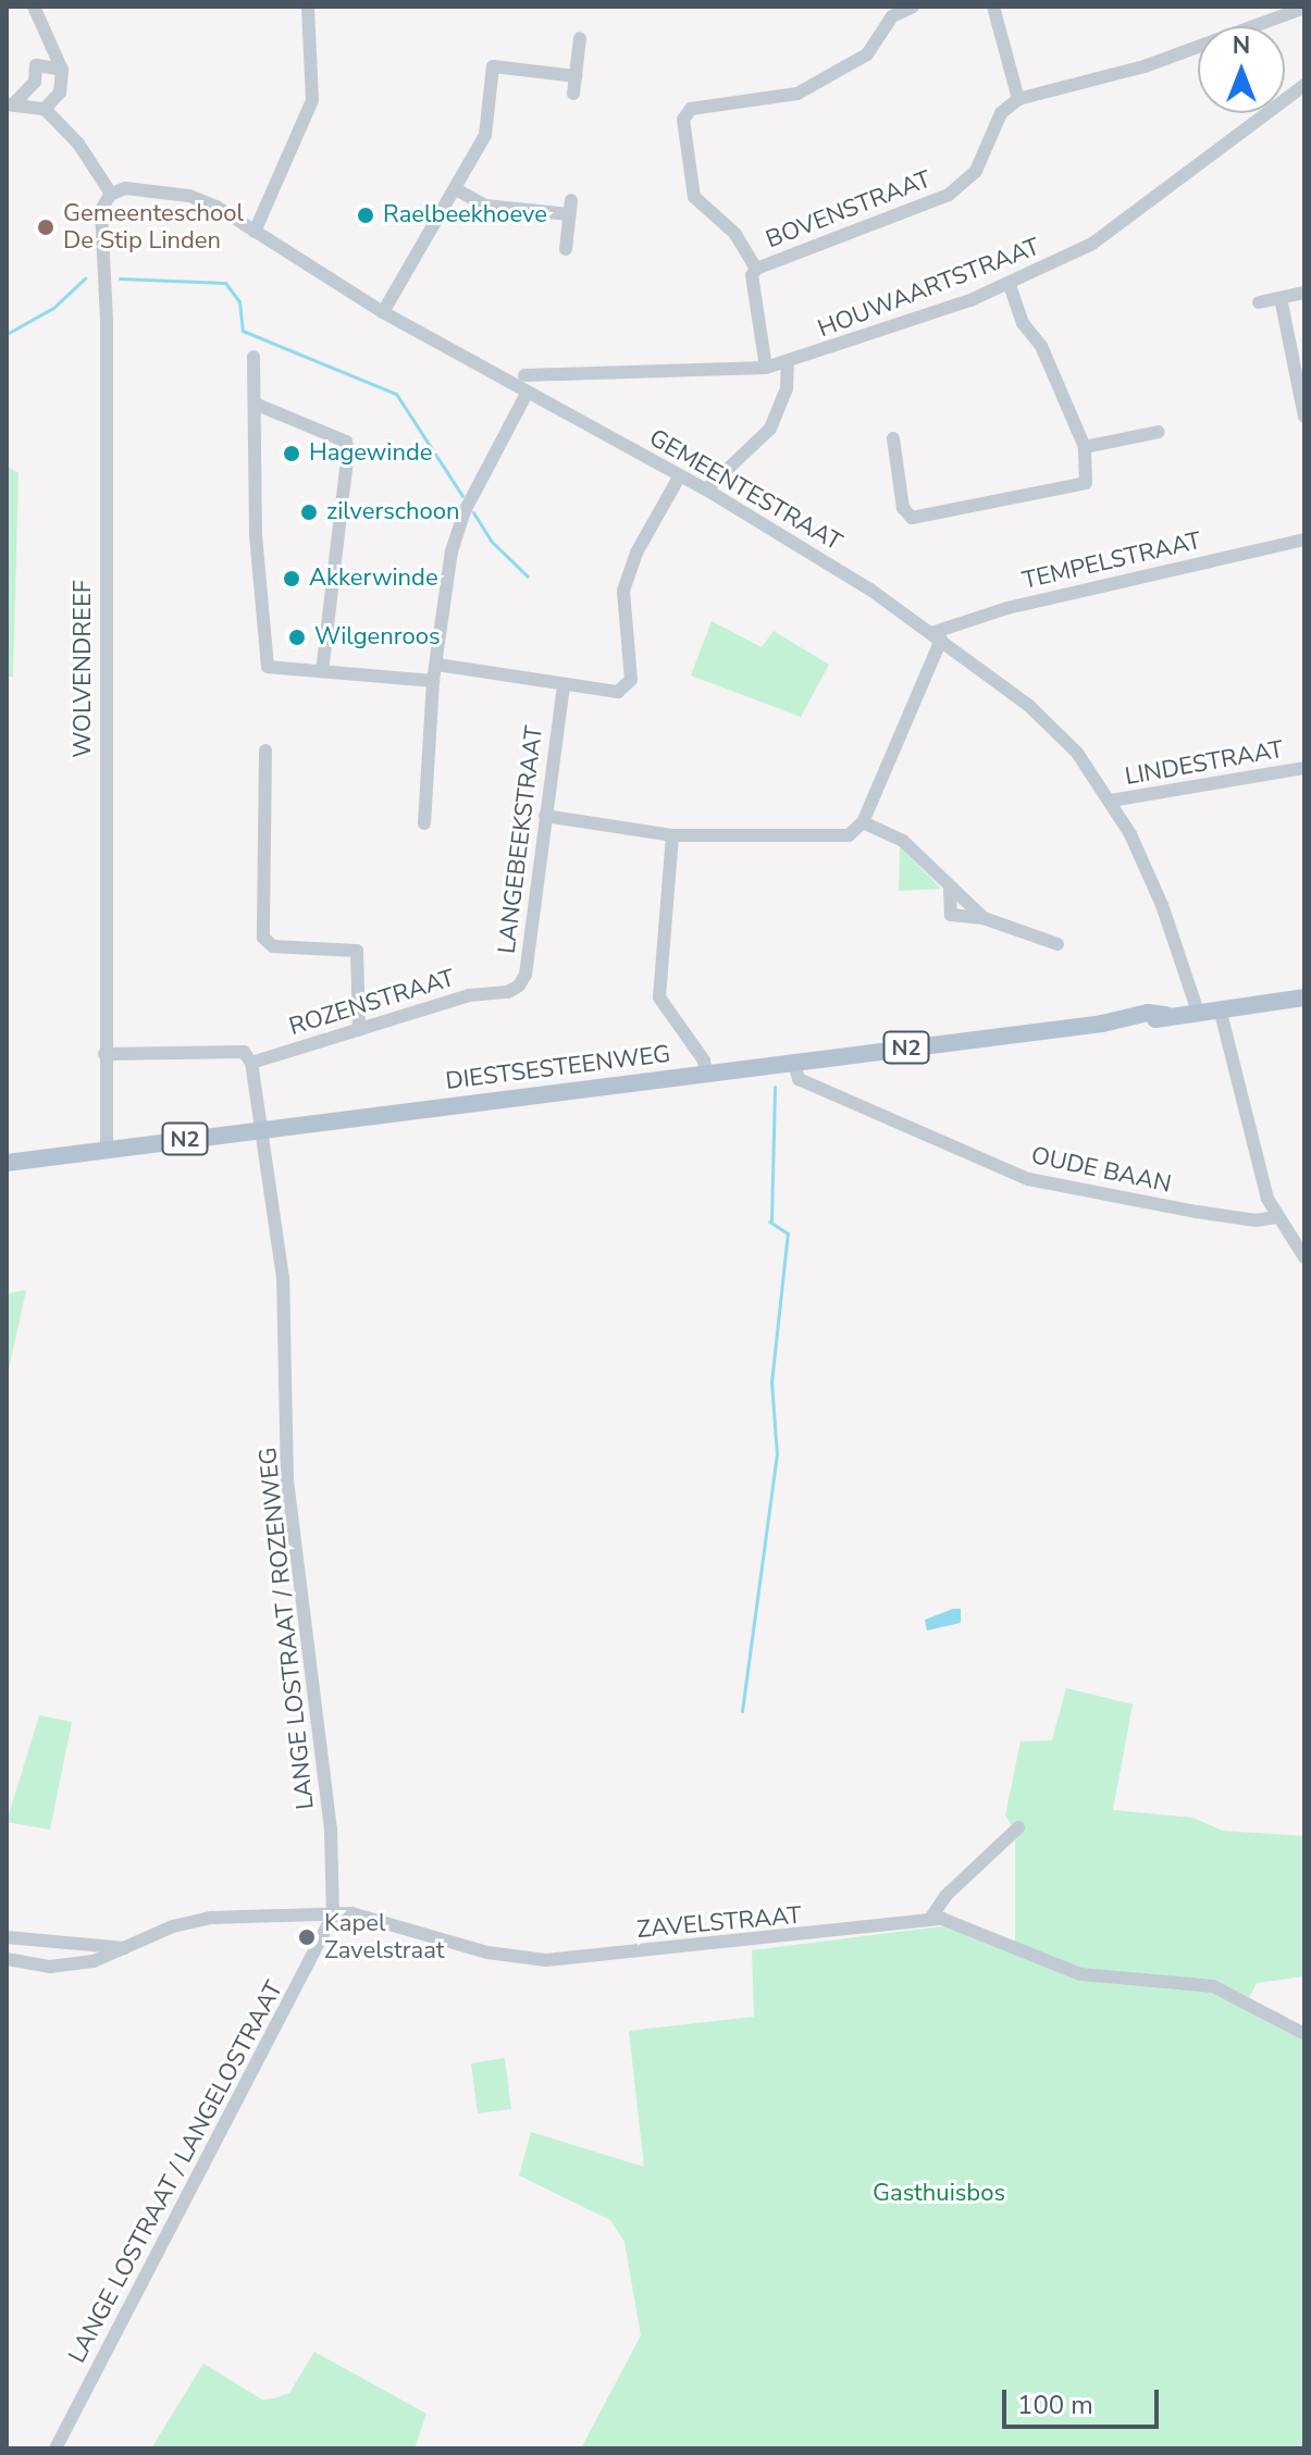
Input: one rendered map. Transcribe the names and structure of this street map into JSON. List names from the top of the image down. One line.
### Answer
{"streets":{"main road":["N2","DIESTSESTEENWEG"],"street":["BOVENSTRAAT","HOUWAARTSTRAAT","GEMEENTESTRAAT","TEMPELSTRAAT","WOLVENDREEF","LINDESTRAAT","LANGEBEEKSTRAAT","ROZENSTRAAT","OUDE BAAN","LANGE LOSTRAAT / ROZENWEG","ZAVELSTRAAT","LANGE LOSTRAAT / LANGELOSTRAAT"]},"crossings":[["BOVENSTRAAT","HOUWAARTSTRAAT"],["GEMEENTESTRAAT","TEMPELSTRAAT"],["GEMEENTESTRAAT","WOLVENDREEF"],["GEMEENTESTRAAT","LINDESTRAAT"],["GEMEENTESTRAAT","DIESTSESTEENWEG"],["WOLVENDREEF","DIESTSESTEENWEG"],["LANGEBEEKSTRAAT","ROZENSTRAAT"],["DIESTSESTEENWEG","OUDE BAAN"],["DIESTSESTEENWEG","LANGE LOSTRAAT / ROZENWEG"],["LANGE LOSTRAAT / ROZENWEG","ZAVELSTRAAT"],["LANGE LOSTRAAT / ROZENWEG","LANGE LOSTRAAT / LANGELOSTRAAT"],["ZAVELSTRAAT","LANGE LOSTRAAT / LANGELOSTRAAT"]],"parks":["Gasthuisbos"],"places":["Raelbeekhoeve","Gemeenteschool De Stip Linden","Hagewinde","zilverschoon","Akkerwinde","Wilgenroos","Kapel Zavelstraat"],"scale_bar":"100 m","north":"top"}
